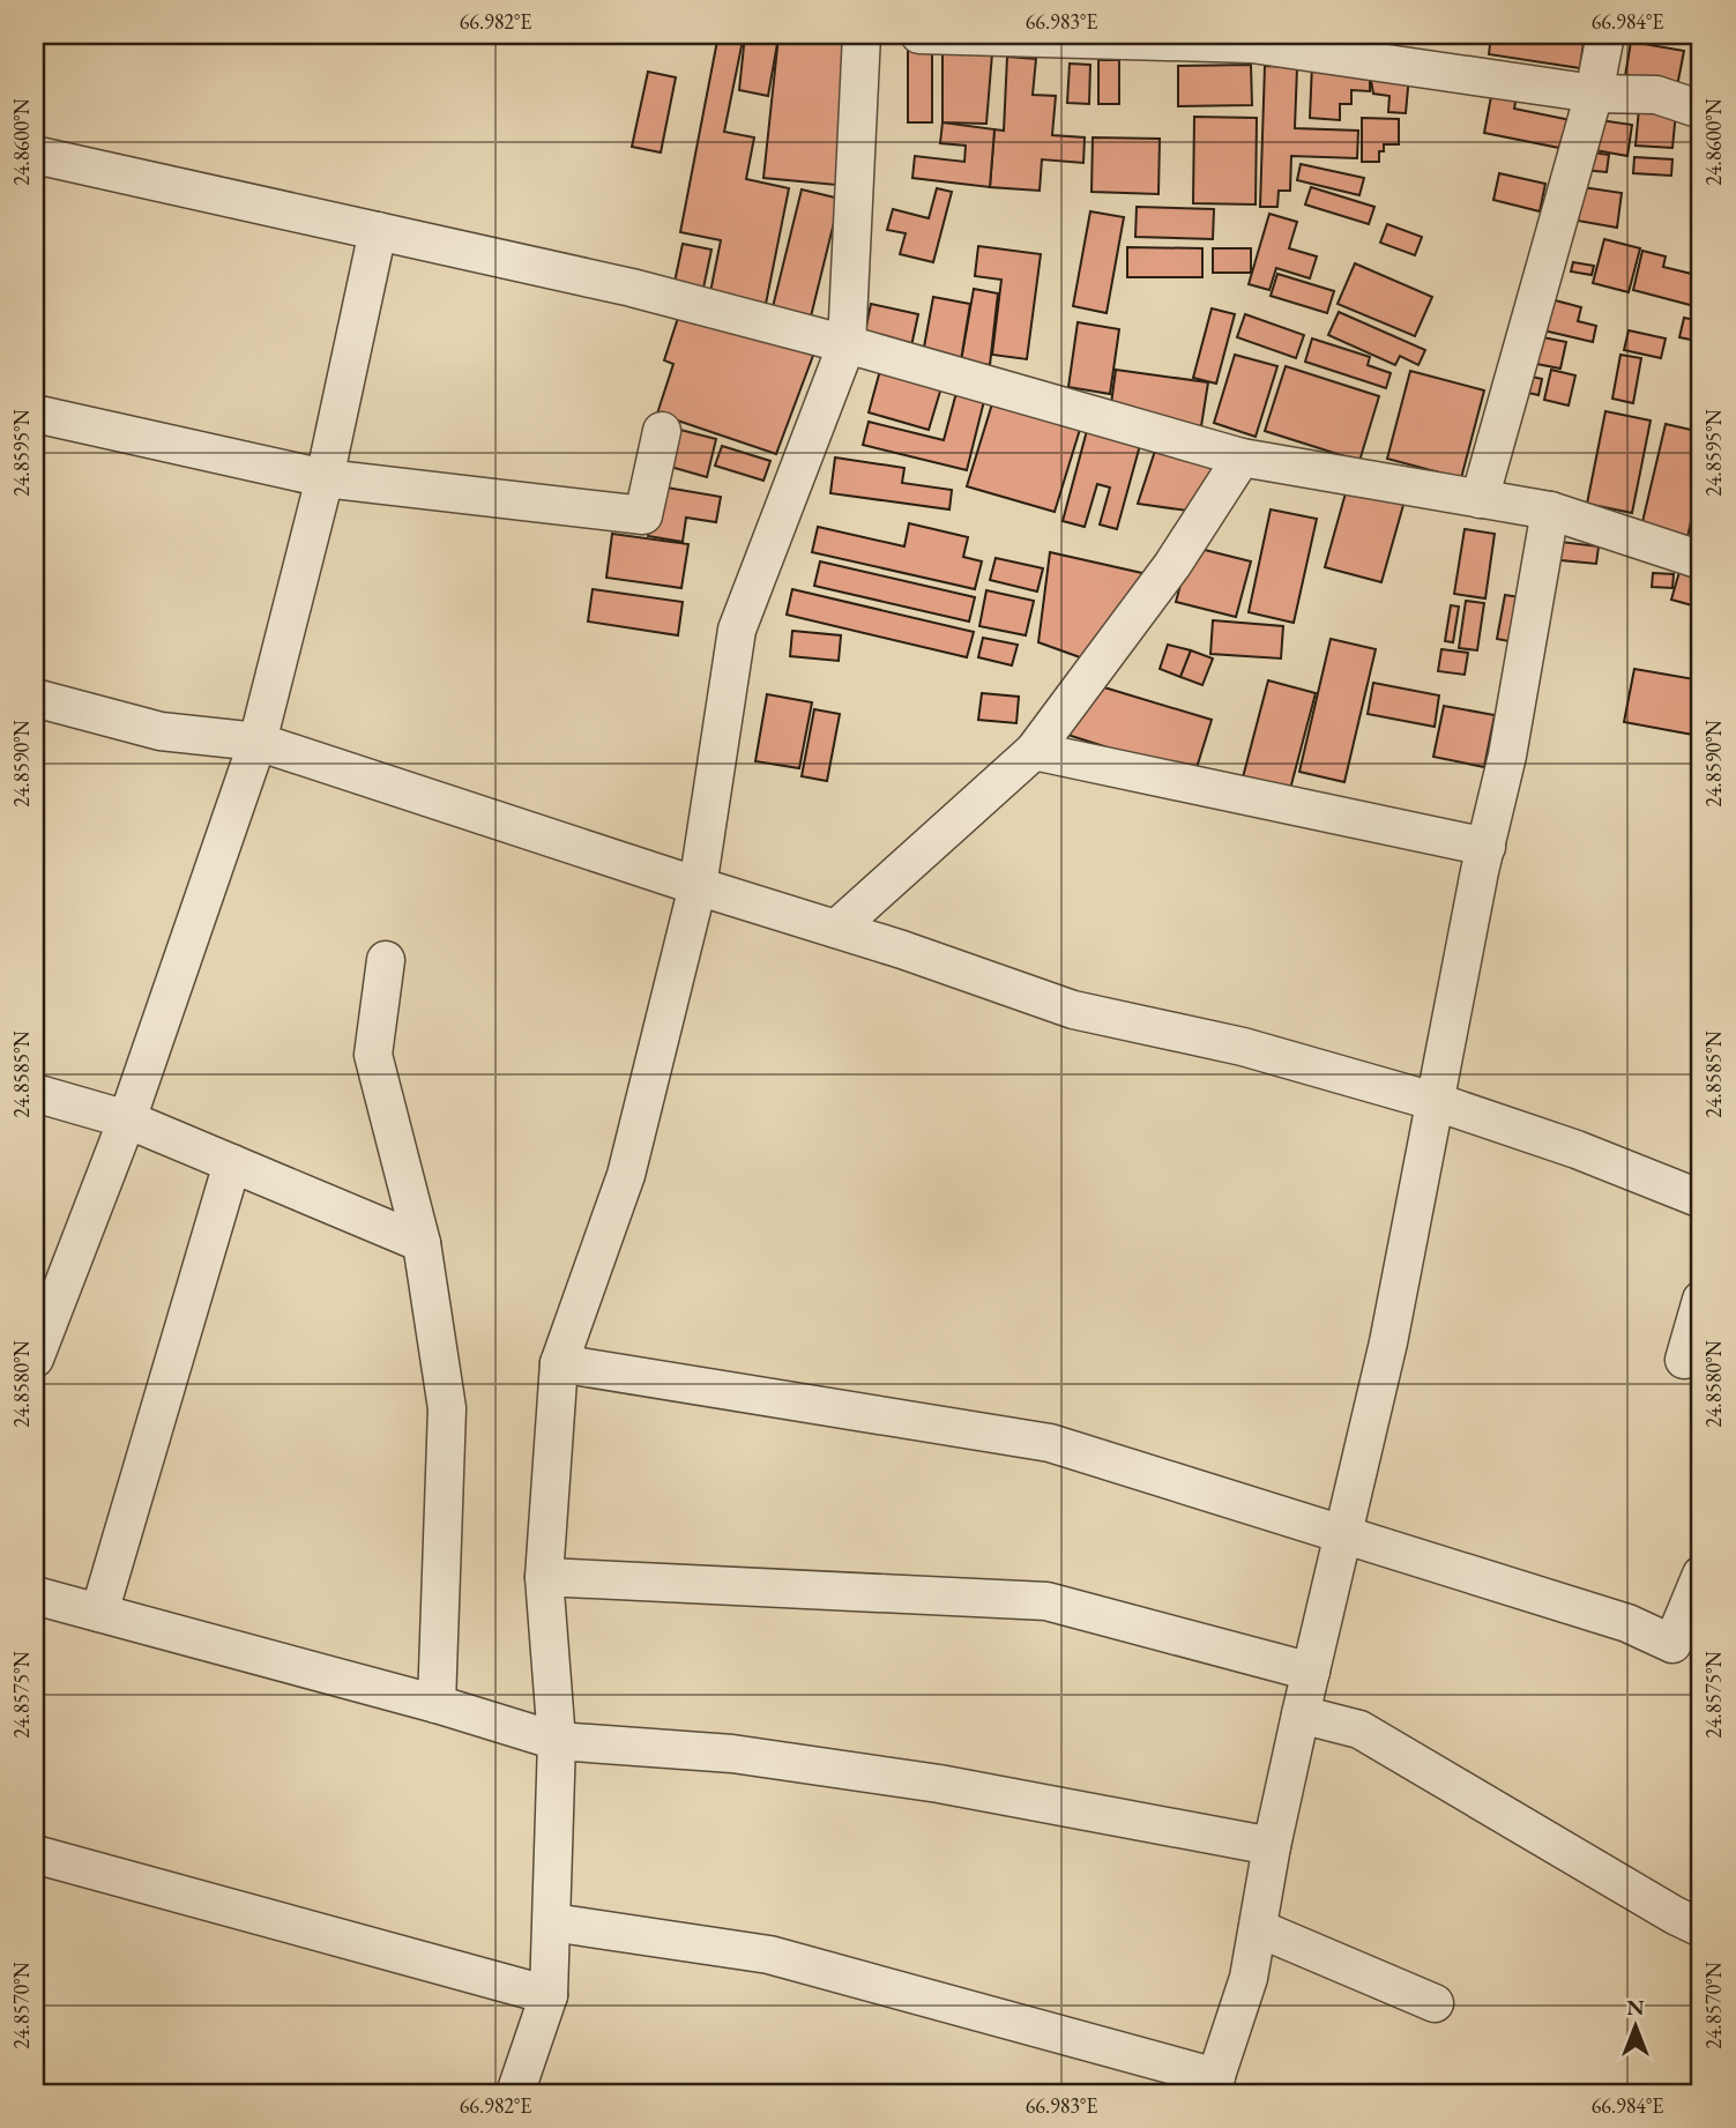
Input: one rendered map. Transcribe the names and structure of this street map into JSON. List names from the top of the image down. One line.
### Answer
{"north":"top","coordinates":["66.982°E","66.983°E","66.984°E","24.8600°N","24.8595°N","24.8590°N","24.8585°N","24.8580°N","24.8575°N","24.8570°N"]}
